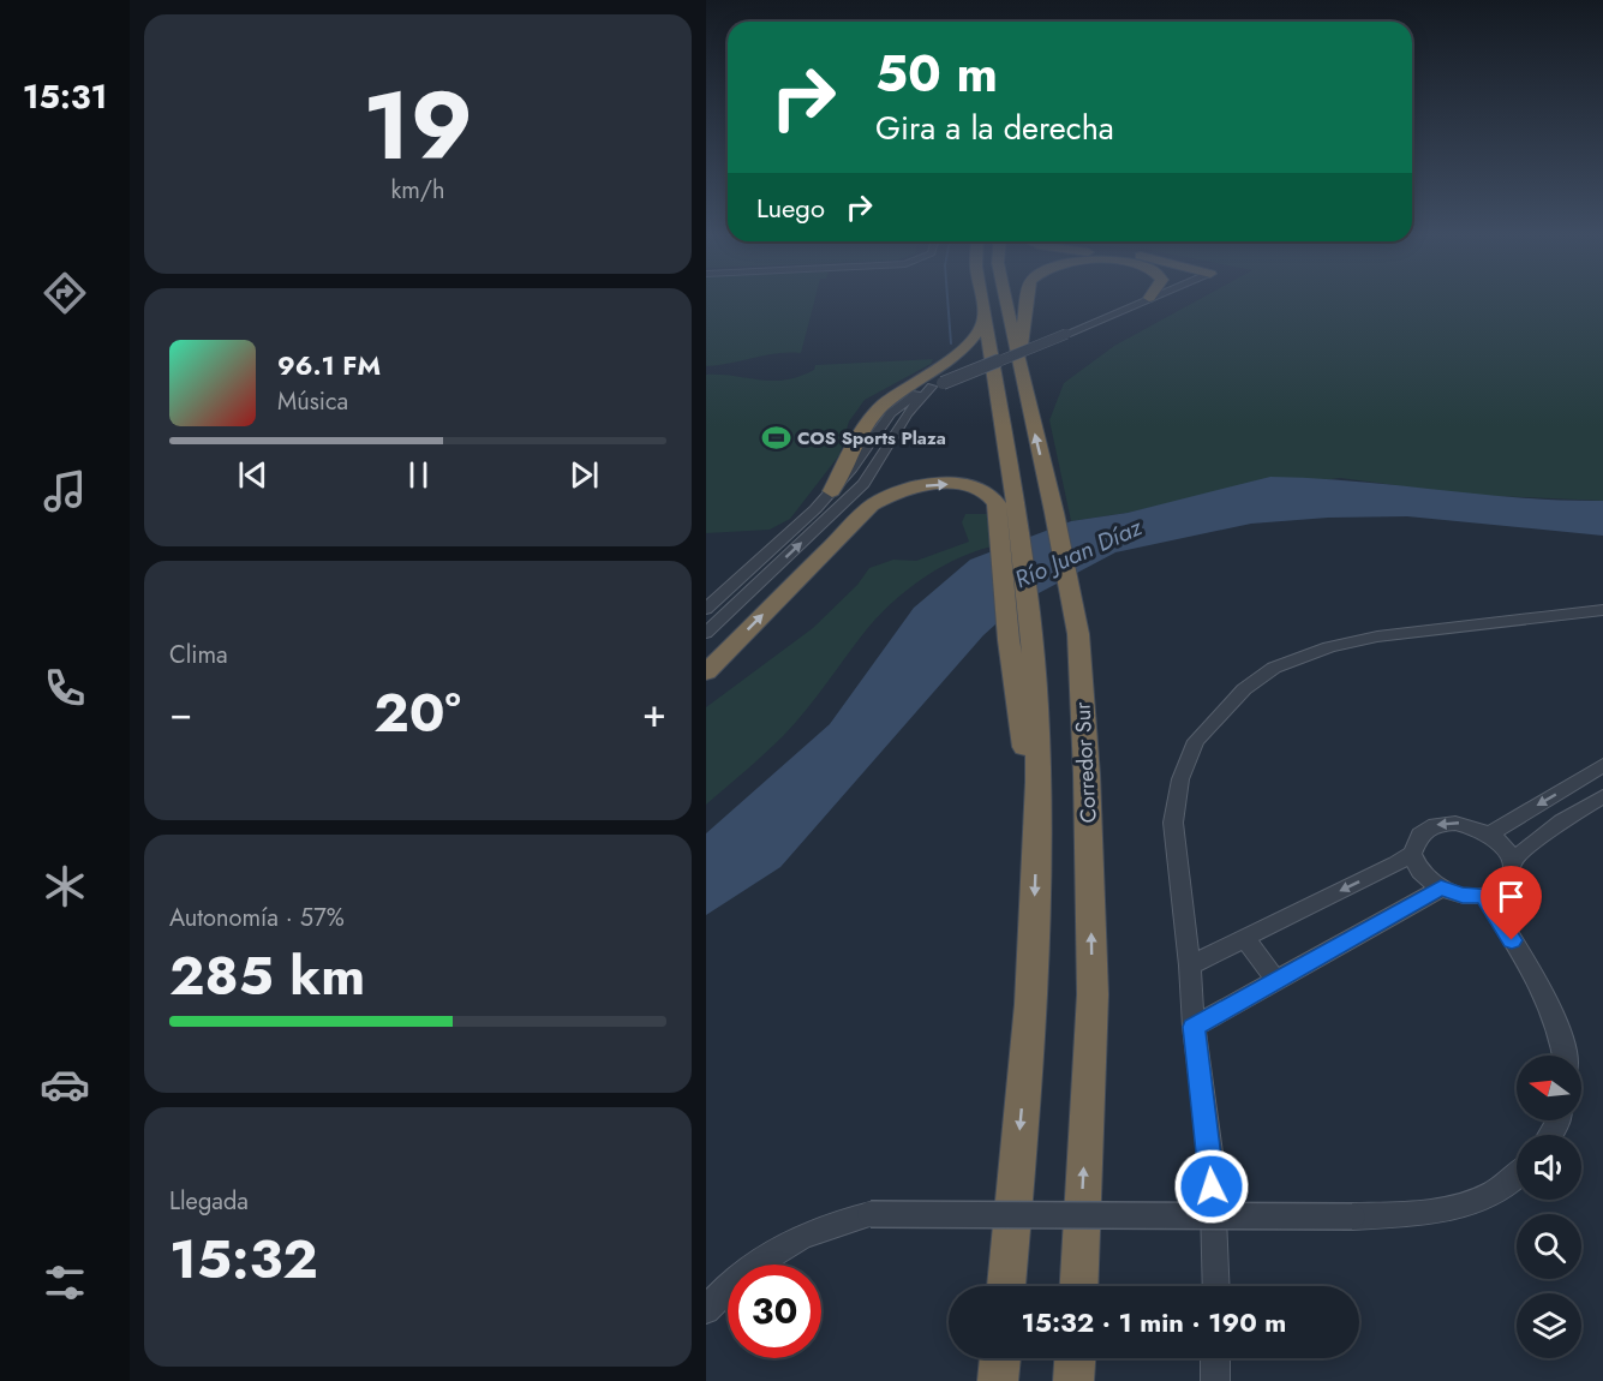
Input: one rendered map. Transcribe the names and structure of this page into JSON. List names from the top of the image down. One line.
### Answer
{"streets":{"highway":["Corredor Sur"]},"water":["Río Juan Díaz"],"places":{"sports":["COS Sports Plaza"]},"north":"left","page":{"tabs":"15:31","tile":[["19","km/h"],"Clima",["Autonomía · 57%","285 km"],["Llegada","15:32"]],"turn":["50 m","Gira a la derecha"],"then":"Luego","song":["96.1 FM","Música"],"heat":["−","20°","+"],"limit":"30","trip":"15:32 · 1 min · 190 m"}}
